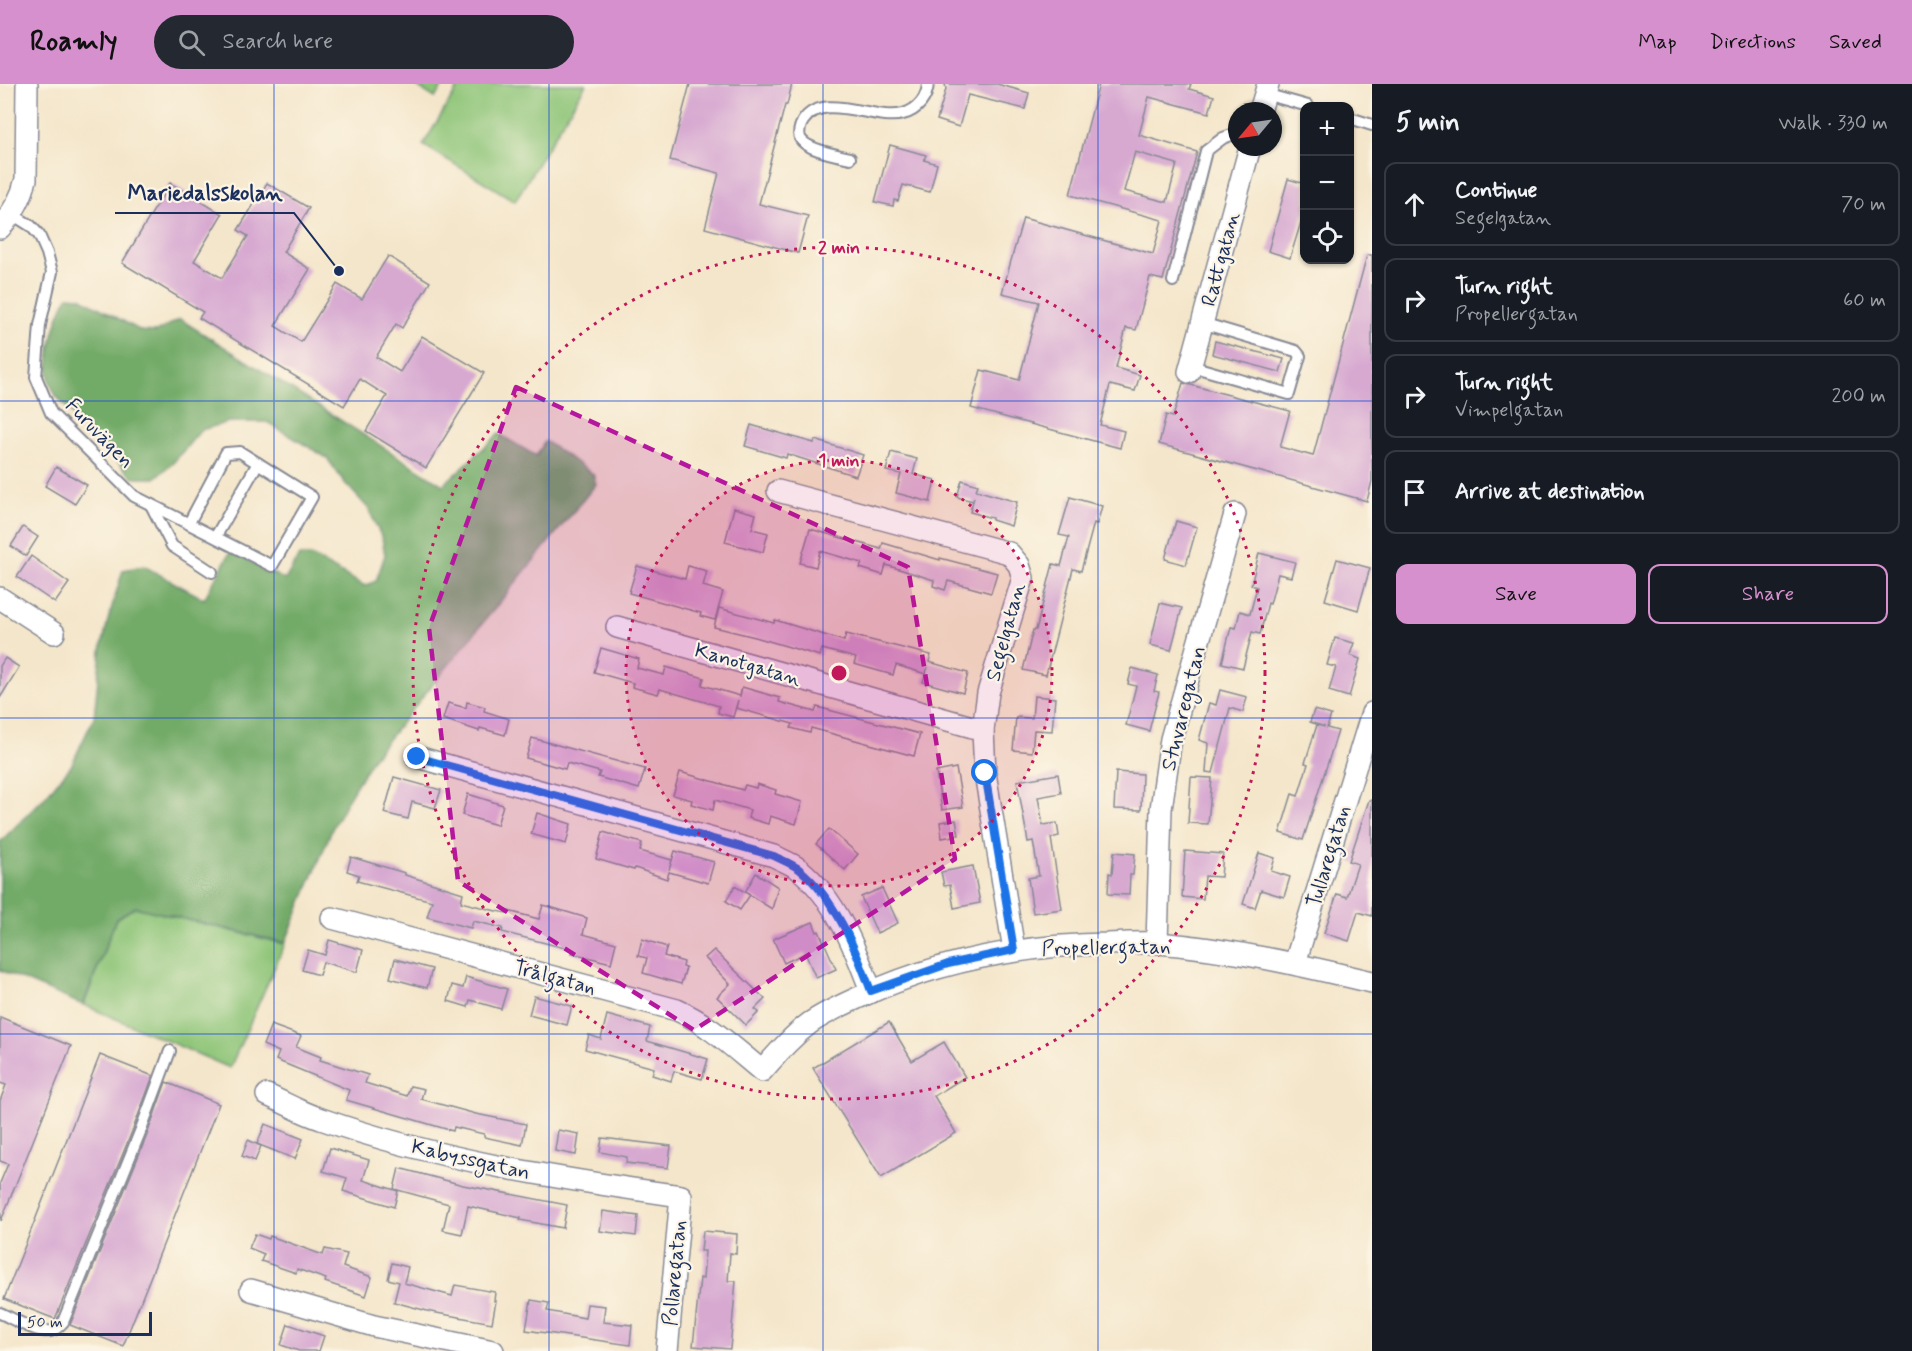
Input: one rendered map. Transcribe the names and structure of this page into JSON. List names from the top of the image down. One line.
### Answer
{"streets":{"street":["Rattgatan","Segelgatan","Kanotgatan","Stuvaregatan","Tullaregatan","Propellergatan","Trålgatan","Kabyssgatan","Pollaregatan"],"lane":["Furuvägen"]},"crossings":[["Segelgatan","Kanotgatan"],["Segelgatan","Propellergatan"],["Stuvaregatan","Propellergatan"],["Tullaregatan","Propellergatan"],["Propellergatan","Trålgatan"],["Kabyssgatan","Pollaregatan"]],"places":["Mariedalsskolan"],"scale_bar":"50 m","north":"bottom left","page":{"header":"Roamly","search":"Search here","nav":["Map","Directions","Saved"],"heading":["5 min","Walk · 330 m"],"map_buttons":["+","−"],"list":[["Continue","Segelgatan","70 m"],["Turn right","Propellergatan","60 m"],["Turn right","Vimpelgatan","200 m"],"Arrive at destination"],"buttons":["Save","Share"],"scale":"50 m"},"rings":["2 min","1 min"]}
